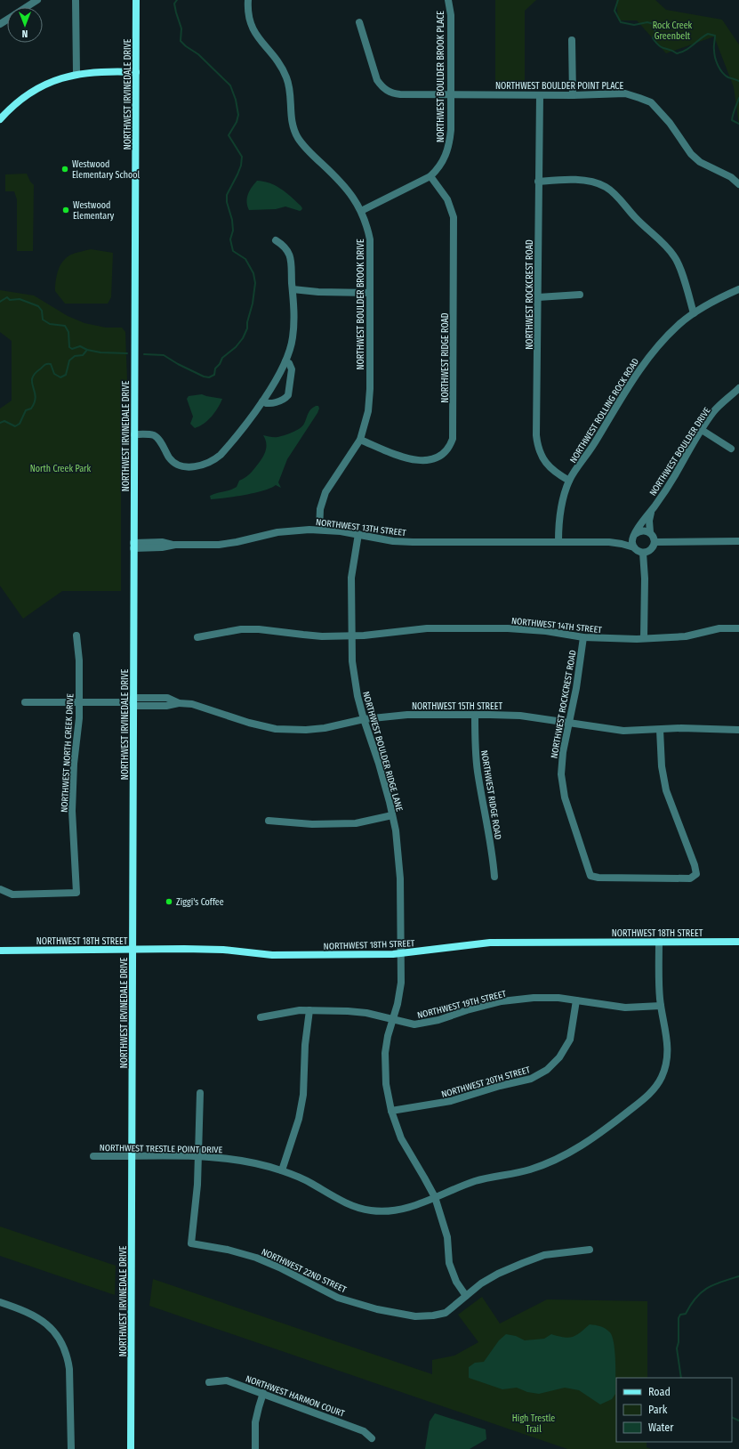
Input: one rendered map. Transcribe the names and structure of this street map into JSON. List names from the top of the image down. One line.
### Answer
{"streets":{"main road":["NORTHWEST IRVINEDALE DRIVE","NORTHWEST 18TH STREET"],"street":["NORTHWEST BOULDER BROOK PLACE","NORTHWEST BOULDER POINT PLACE","NORTHWEST ROCKCREST ROAD","NORTHWEST BOULDER BROOK DRIVE","NORTHWEST RIDGE ROAD","NORTHWEST ROLLING ROCK ROAD","NORTHWEST BOULDER DRIVE","NORTHWEST 13TH STREET","NORTHWEST 14TH STREET","NORTHWEST 15TH STREET","NORTHWEST BOULDER RIDGE LANE","NORTHWEST NORTH CREEK DRIVE","NORTHWEST 19TH STREET","NORTHWEST 20TH STREET","NORTHWEST TRESTLE POINT DRIVE","NORTHWEST 22ND STREET","NORTHWEST HARMON COURT"]},"crossings":[["NORTHWEST BOULDER BROOK PLACE","NORTHWEST BOULDER POINT PLACE"],["NORTHWEST BOULDER BROOK PLACE","NORTHWEST BOULDER BROOK DRIVE"],["NORTHWEST BOULDER BROOK PLACE","NORTHWEST RIDGE ROAD"],["NORTHWEST BOULDER POINT PLACE","NORTHWEST ROCKCREST ROAD"],["NORTHWEST IRVINEDALE DRIVE","NORTHWEST 13TH STREET"],["NORTHWEST IRVINEDALE DRIVE","NORTHWEST 15TH STREET"],["NORTHWEST IRVINEDALE DRIVE","NORTHWEST 18TH STREET"],["NORTHWEST IRVINEDALE DRIVE","NORTHWEST TRESTLE POINT DRIVE"],["NORTHWEST ROCKCREST ROAD","NORTHWEST ROLLING ROCK ROAD"],["NORTHWEST ROCKCREST ROAD","NORTHWEST 14TH STREET"],["NORTHWEST ROCKCREST ROAD","NORTHWEST 15TH STREET"],["NORTHWEST BOULDER BROOK DRIVE","NORTHWEST RIDGE ROAD"],["NORTHWEST BOULDER BROOK DRIVE","NORTHWEST 13TH STREET"],["NORTHWEST RIDGE ROAD","NORTHWEST 15TH STREET"],["NORTHWEST ROLLING ROCK ROAD","NORTHWEST 13TH STREET"],["NORTHWEST BOULDER DRIVE","NORTHWEST 13TH STREET"],["NORTHWEST 13TH STREET","NORTHWEST BOULDER RIDGE LANE"],["NORTHWEST 14TH STREET","NORTHWEST BOULDER RIDGE LANE"],["NORTHWEST 15TH STREET","NORTHWEST BOULDER RIDGE LANE"],["NORTHWEST 15TH STREET","NORTHWEST NORTH CREEK DRIVE"],["NORTHWEST BOULDER RIDGE LANE","NORTHWEST 18TH STREET"],["NORTHWEST BOULDER RIDGE LANE","NORTHWEST 19TH STREET"],["NORTHWEST BOULDER RIDGE LANE","NORTHWEST 20TH STREET"],["NORTHWEST BOULDER RIDGE LANE","NORTHWEST TRESTLE POINT DRIVE"],["NORTHWEST BOULDER RIDGE LANE","NORTHWEST 22ND STREET"],["NORTHWEST 18TH STREET","NORTHWEST TRESTLE POINT DRIVE"],["NORTHWEST 19TH STREET","NORTHWEST 20TH STREET"],["NORTHWEST 19TH STREET","NORTHWEST TRESTLE POINT DRIVE"],["NORTHWEST TRESTLE POINT DRIVE","NORTHWEST 22ND STREET"]],"parks":["Rock Creek Greenbelt","North Creek Park","High Trestle Trail"],"places":["Westwood Elementary School","Westwood Elementary","Ziggi's Coffee"],"legend":["Road","Park","Water"],"north":"bottom"}
